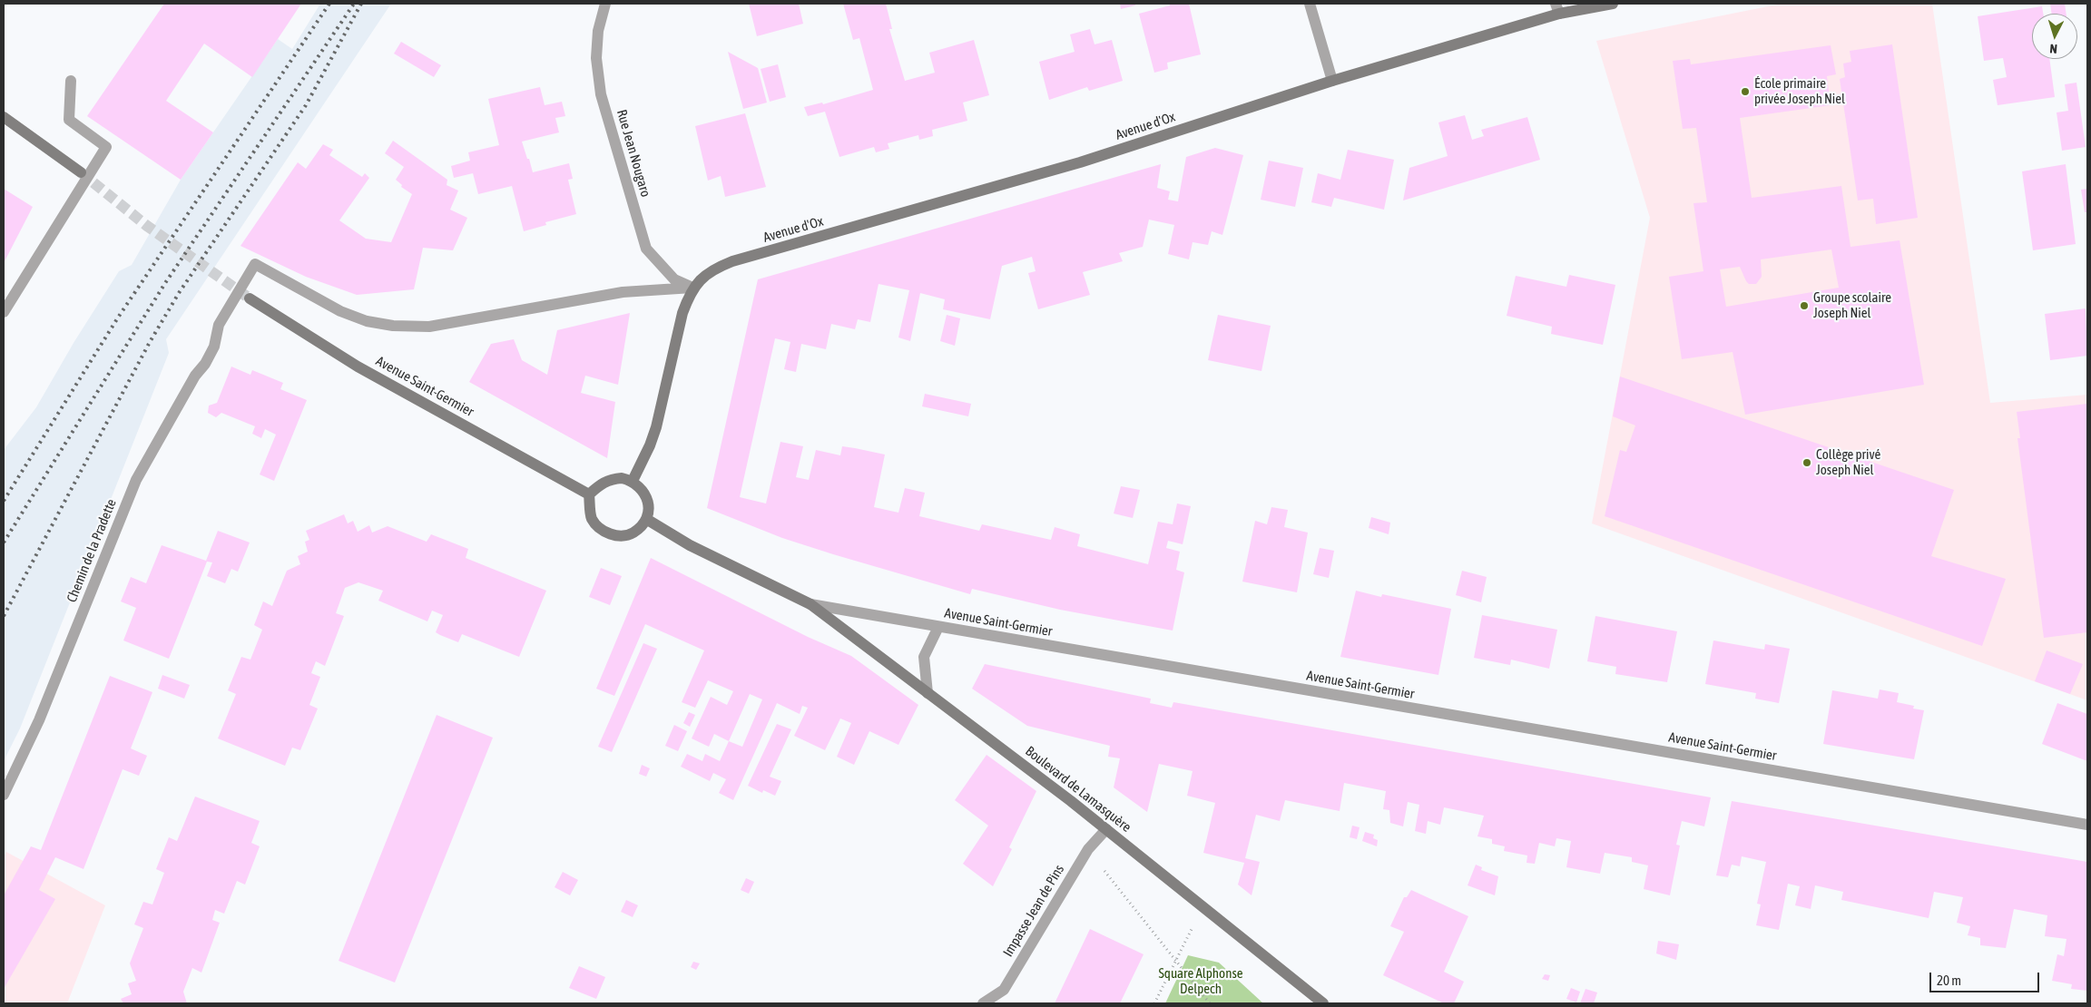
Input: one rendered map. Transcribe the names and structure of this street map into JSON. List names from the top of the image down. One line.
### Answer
{"streets":{"main road":["Avenue d'Ox","Avenue Saint-Germier","Boulevard de Lamasquère"],"street":["Rue Jean Nougaro","Chemin de la Pradette","Impasse Jean de Pins"]},"crossings":[["Avenue d'Ox","Rue Jean Nougaro"],["Avenue d'Ox","Chemin de la Pradette"],["Rue Jean Nougaro","Chemin de la Pradette"],["Avenue Saint-Germier","Boulevard de Lamasquère"],["Boulevard de Lamasquère","Impasse Jean de Pins"]],"parks":["Square Alphonse Delpech"],"places":["École primaire privée Joseph Niel","Groupe scolaire Joseph Niel","Collège privé Joseph Niel"],"scale_bar":"20 m","north":"bottom"}
